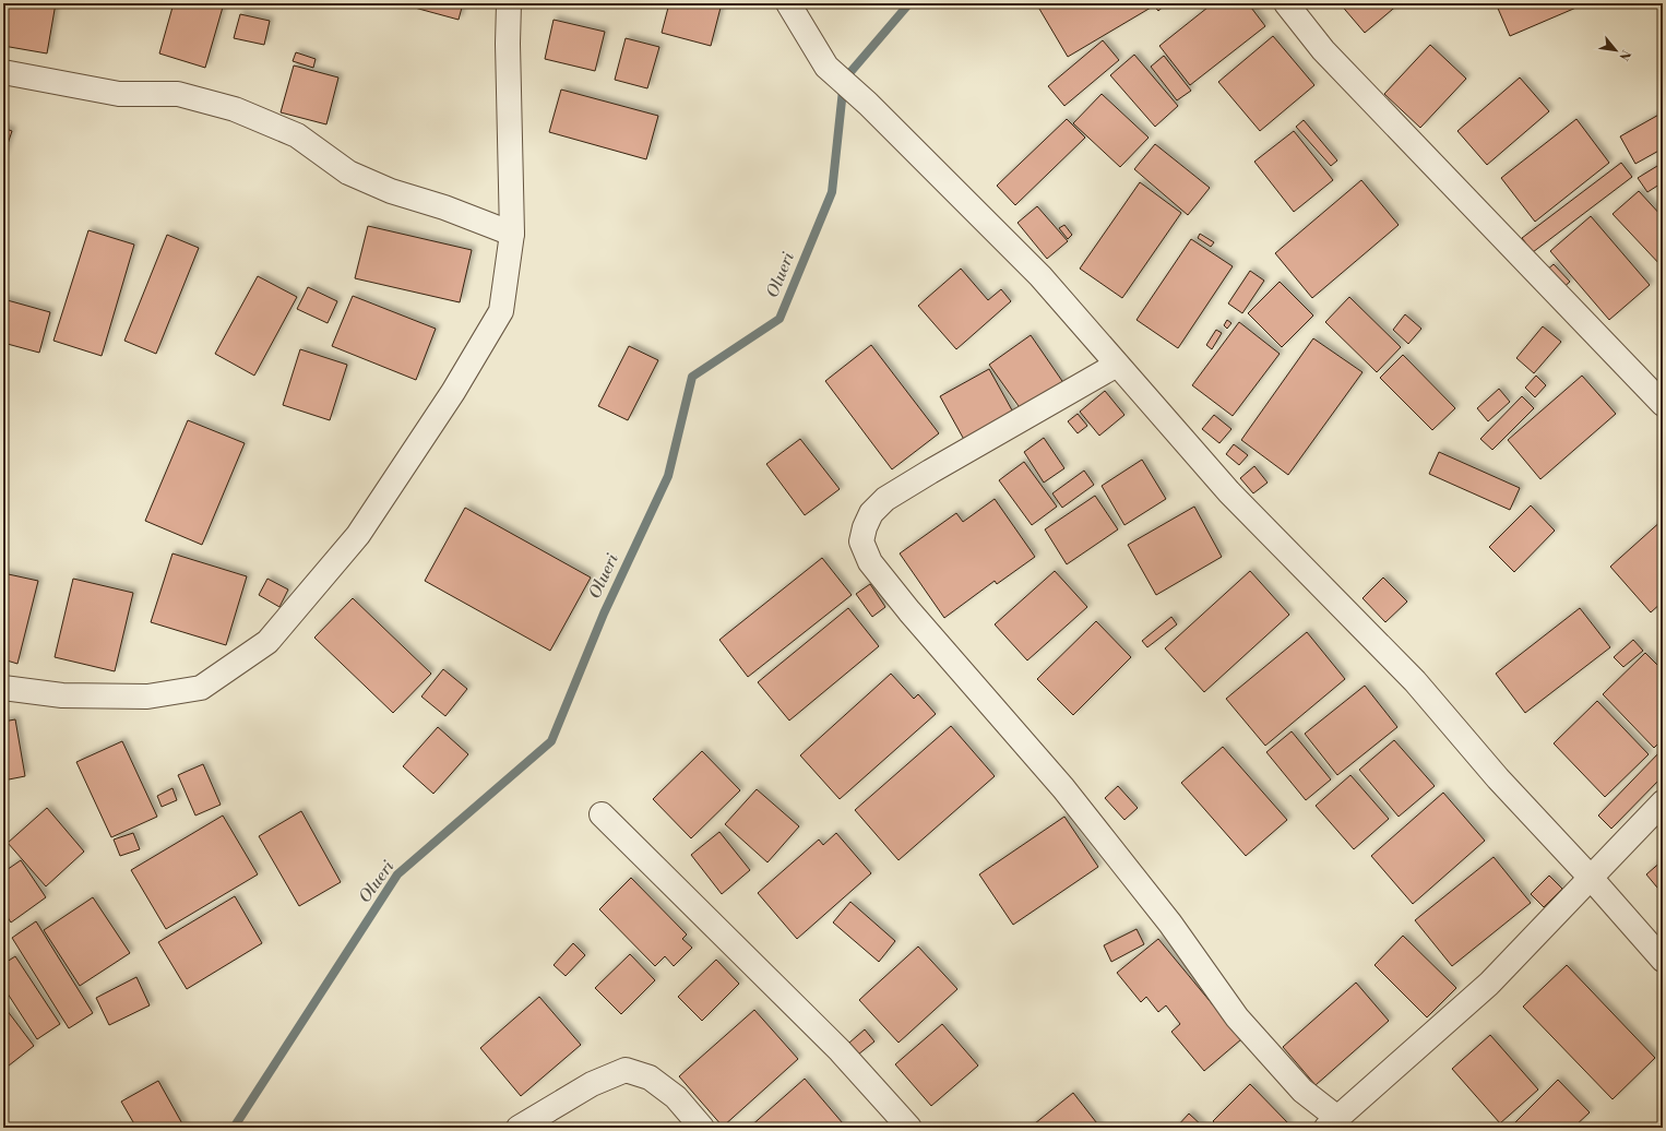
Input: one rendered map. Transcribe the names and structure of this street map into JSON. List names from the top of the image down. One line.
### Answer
{"water":["Olueri"],"north":"bottom right"}
